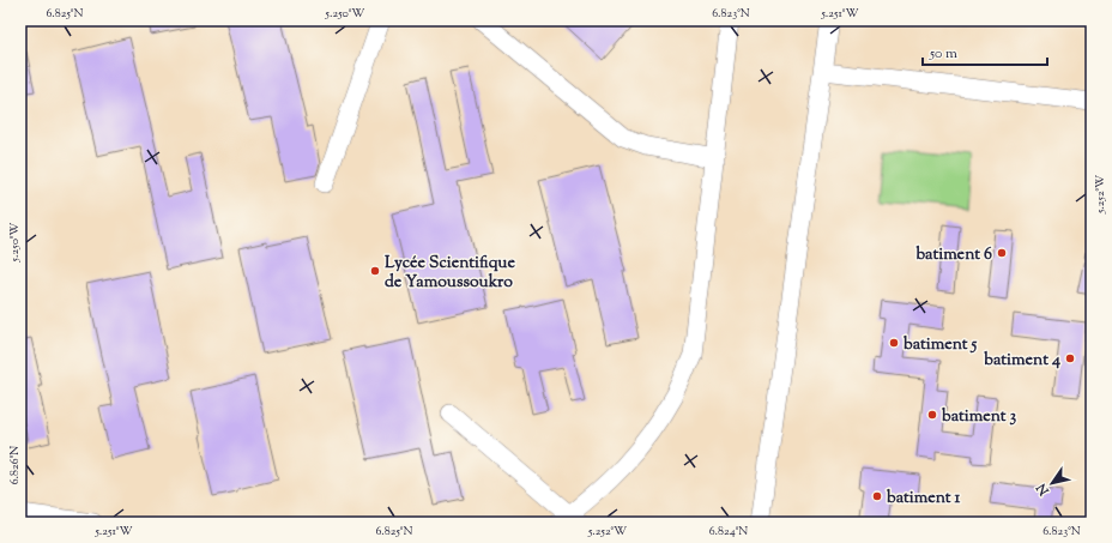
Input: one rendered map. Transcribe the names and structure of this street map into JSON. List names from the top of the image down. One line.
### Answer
{"places":["batiment 6","Lycée Scientifique de Yamoussoukro","batiment 5","batiment 4","batiment 3","batiment 1"],"scale_bar":"50 m","north":"bottom left","coordinates":["6.825°N","5.250°W","6.823°N","5.251°W","5.252°W","6.826°N","6.824°N"]}
